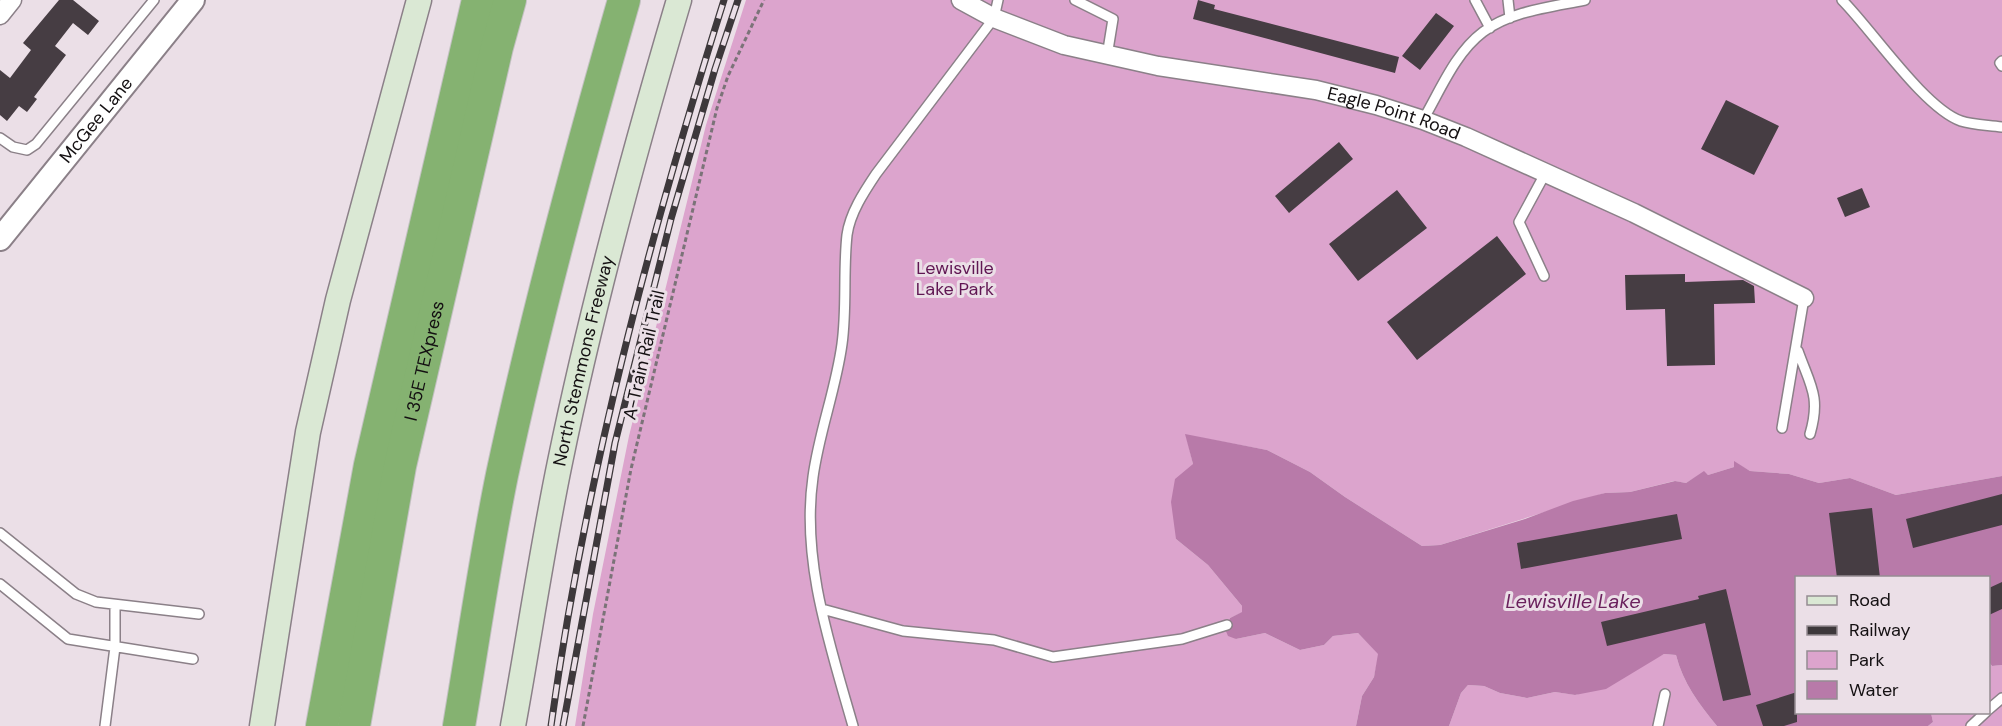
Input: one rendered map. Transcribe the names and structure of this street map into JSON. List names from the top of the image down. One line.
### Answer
{"streets":{"highway":["I 35E TEXpress"],"main road":["North Stemmons Freeway"],"street":["Eagle Point Road","McGee Lane"],"path":["A-Train Rail Trail"]},"water":["Lewisville Lake"],"parks":["Lewisville Lake Park"],"legend":["Road","Railway","Park","Water"]}
